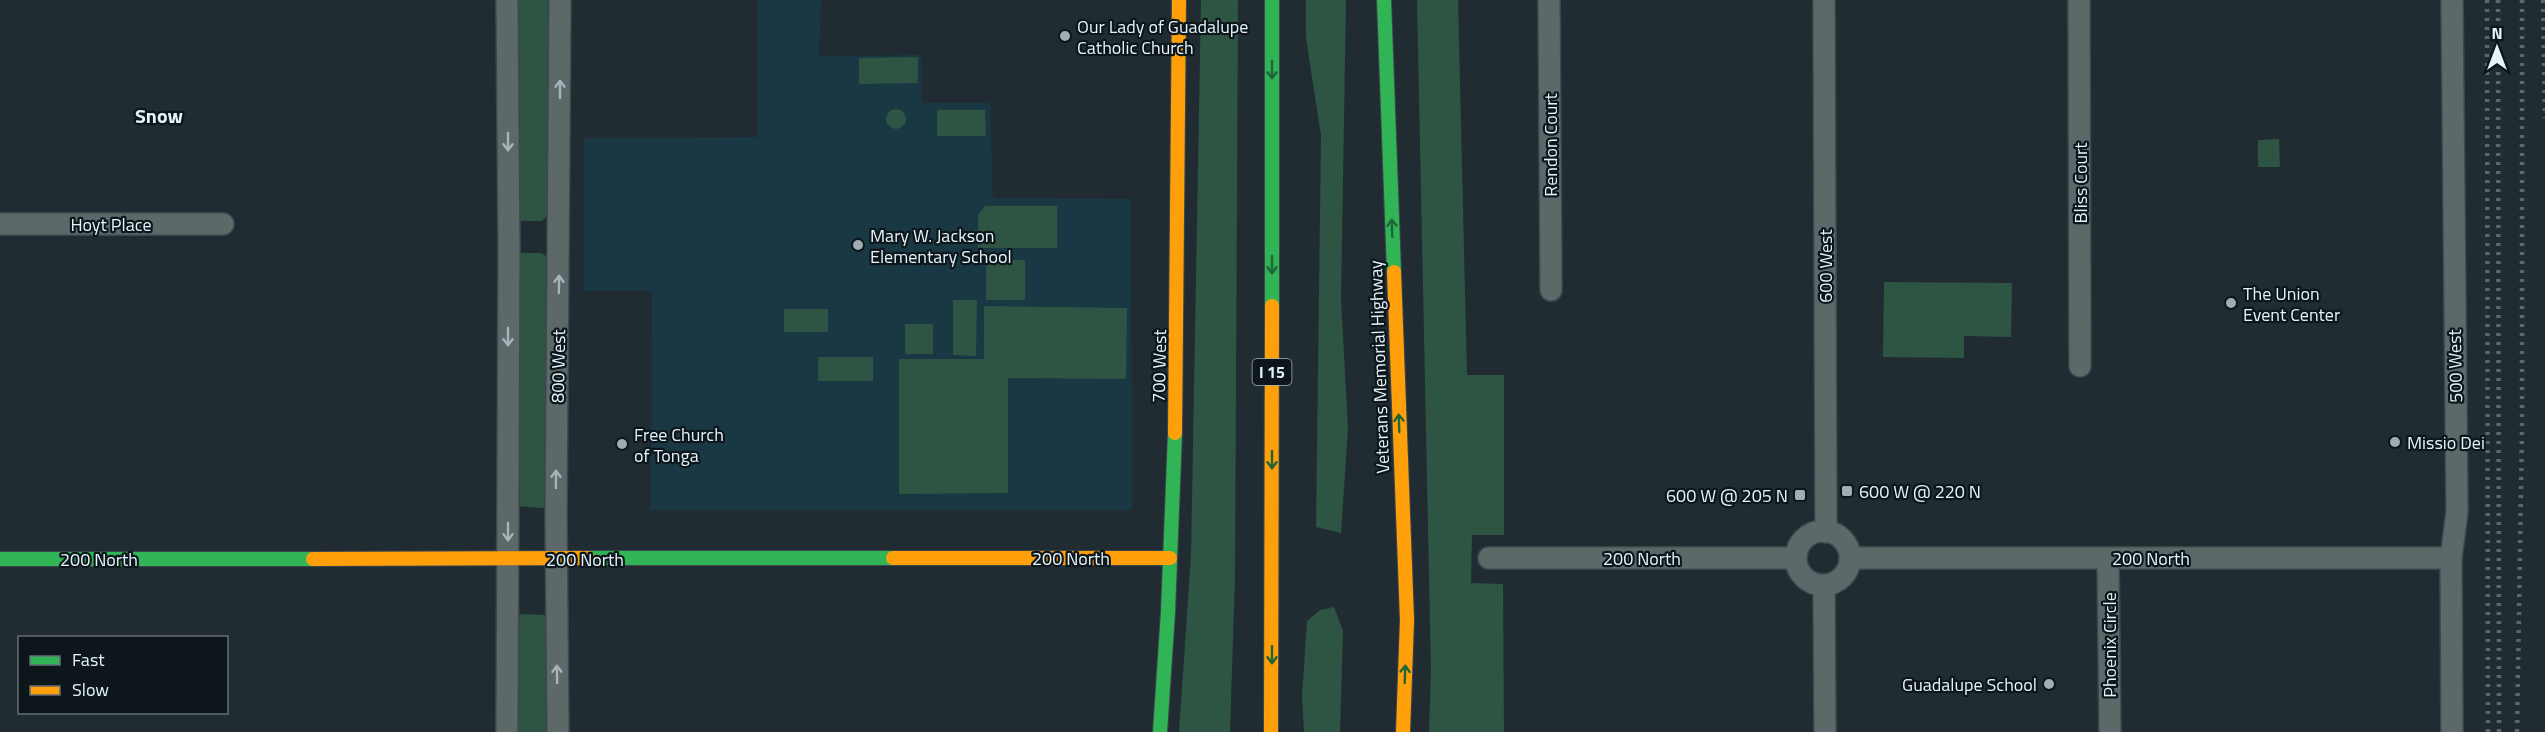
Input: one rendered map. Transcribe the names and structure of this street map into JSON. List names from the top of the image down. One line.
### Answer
{"streets":{"main road":["700 West","Veterans Memorial Highway","I 15","200 North"],"street":["Rendon Court","Bliss Court","Hoyt Place","600 West","800 West","500 West","Phoenix Circle"]},"crossings":[["600 West","200 North"],["800 West","200 North"],["700 West","200 North"],["500 West","200 North"],["200 North","Phoenix Circle"]],"districts":["Snow"],"places":{"other":["Our Lady of Guadalupe Catholic Church","Mary W. Jackson Elementary School","The Union Event Center","Missio Dei","Free Church of Tonga","Guadalupe School"],"transit":["600 W @ 220 N","600 W @ 205 N"]},"legend":["Fast","Slow"],"north":"top"}
